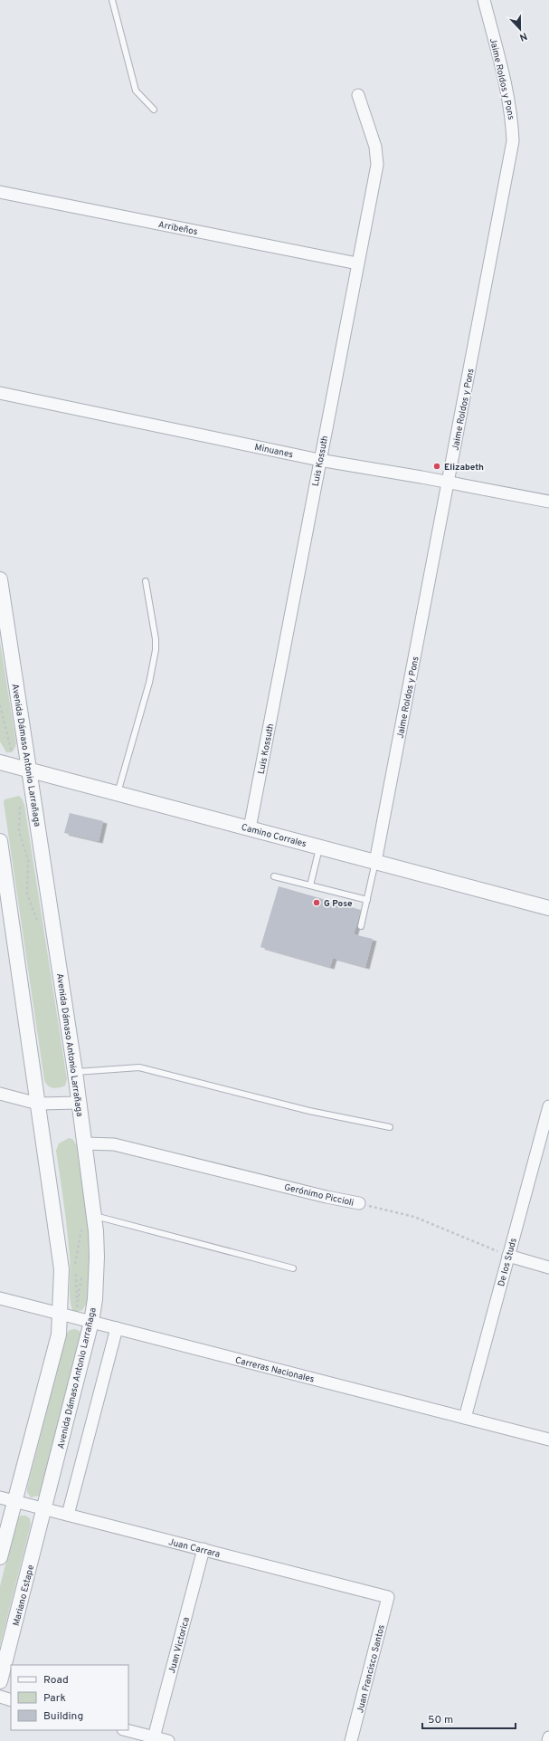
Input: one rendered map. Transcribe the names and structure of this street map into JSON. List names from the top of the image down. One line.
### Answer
{"streets":{"street":["Jaime Roldos y Pons","Arribeños","Minuanes","Luis Kossuth","Avenida Dámaso Antonio Larrañaga","Camino Corrales","Gerónimo Piccioli","De los Studs","Carreras Nacionales","Juan Carrara","Mariano Estape","Juan Victorica","Juan Francisco Santos"]},"crossings":[["Jaime Roldos y Pons","Minuanes"],["Jaime Roldos y Pons","Camino Corrales"],["Arribeños","Luis Kossuth"],["Minuanes","Luis Kossuth"],["Luis Kossuth","Camino Corrales"],["Avenida Dámaso Antonio Larrañaga","Camino Corrales"],["Avenida Dámaso Antonio Larrañaga","Gerónimo Piccioli"],["Avenida Dámaso Antonio Larrañaga","Carreras Nacionales"],["Avenida Dámaso Antonio Larrañaga","Juan Carrara"],["Avenida Dámaso Antonio Larrañaga","Mariano Estape"],["Gerónimo Piccioli","De los Studs"],["De los Studs","Carreras Nacionales"],["Juan Carrara","Mariano Estape"],["Juan Carrara","Juan Victorica"],["Juan Carrara","Juan Francisco Santos"]],"places":["Elizabeth","G Pose"],"legend":["Road","Park","Building"],"scale_bar":"50 m","north":"bottom"}
